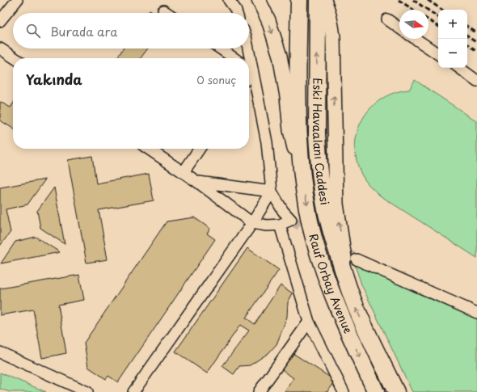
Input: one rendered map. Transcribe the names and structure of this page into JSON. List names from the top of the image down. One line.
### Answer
{"streets":{"highway":["Eski Havaalanı Caddesi","Rauf Orbay Avenue"]},"crossings":[["Eski Havaalanı Caddesi","Rauf Orbay Avenue"]],"north":"right","page":{"map_buttons":["+","−"],"search":"Burada ara","heading":["Yakında","0 sonuç"]}}
